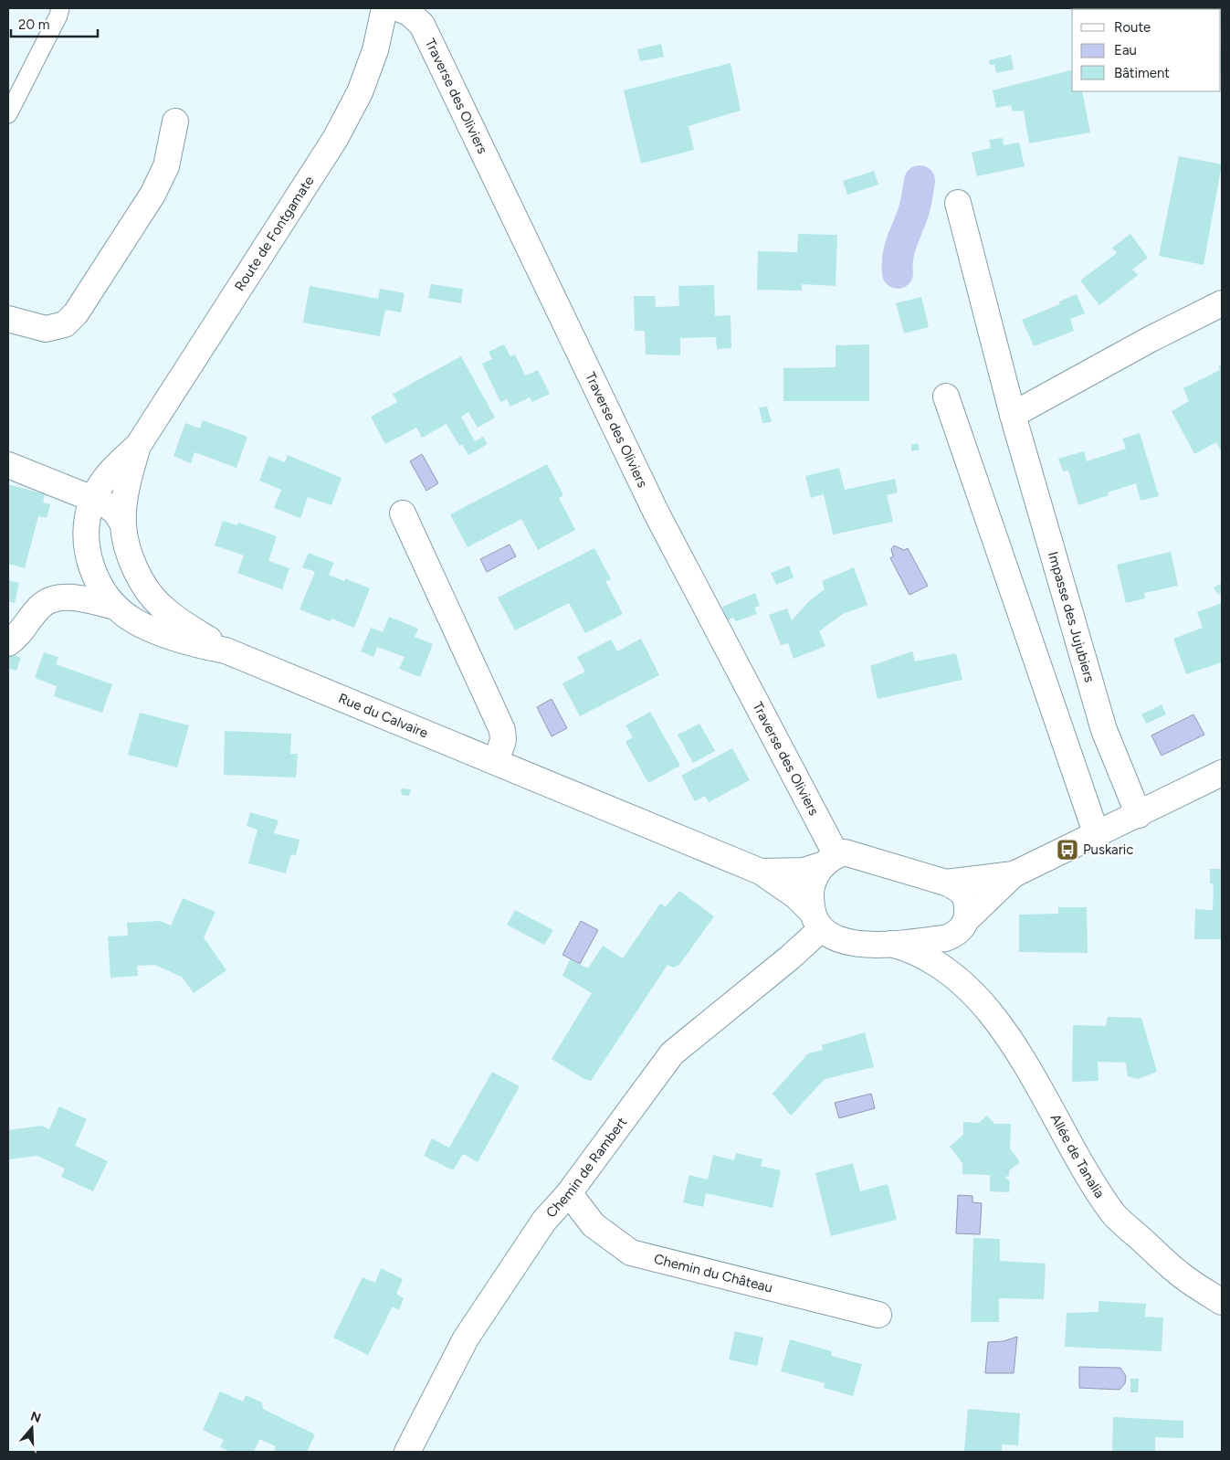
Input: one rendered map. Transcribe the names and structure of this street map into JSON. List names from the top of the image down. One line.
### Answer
{"streets":{"street":["Traverse des Oliviers","Route de Fontgamate","Impasse des Jujubiers","Rue du Calvaire","Allée de Tanalia","Chemin de Rambert","Chemin du Château"]},"crossings":[["Traverse des Oliviers","Rue du Calvaire"],["Route de Fontgamate","Rue du Calvaire"],["Rue du Calvaire","Allée de Tanalia"],["Rue du Calvaire","Chemin de Rambert"],["Chemin de Rambert","Chemin du Château"]],"places":{"bus stop":["Puskaric"]},"legend":["Route","Eau","Bâtiment"],"scale_bar":"20 m","north":"top"}
